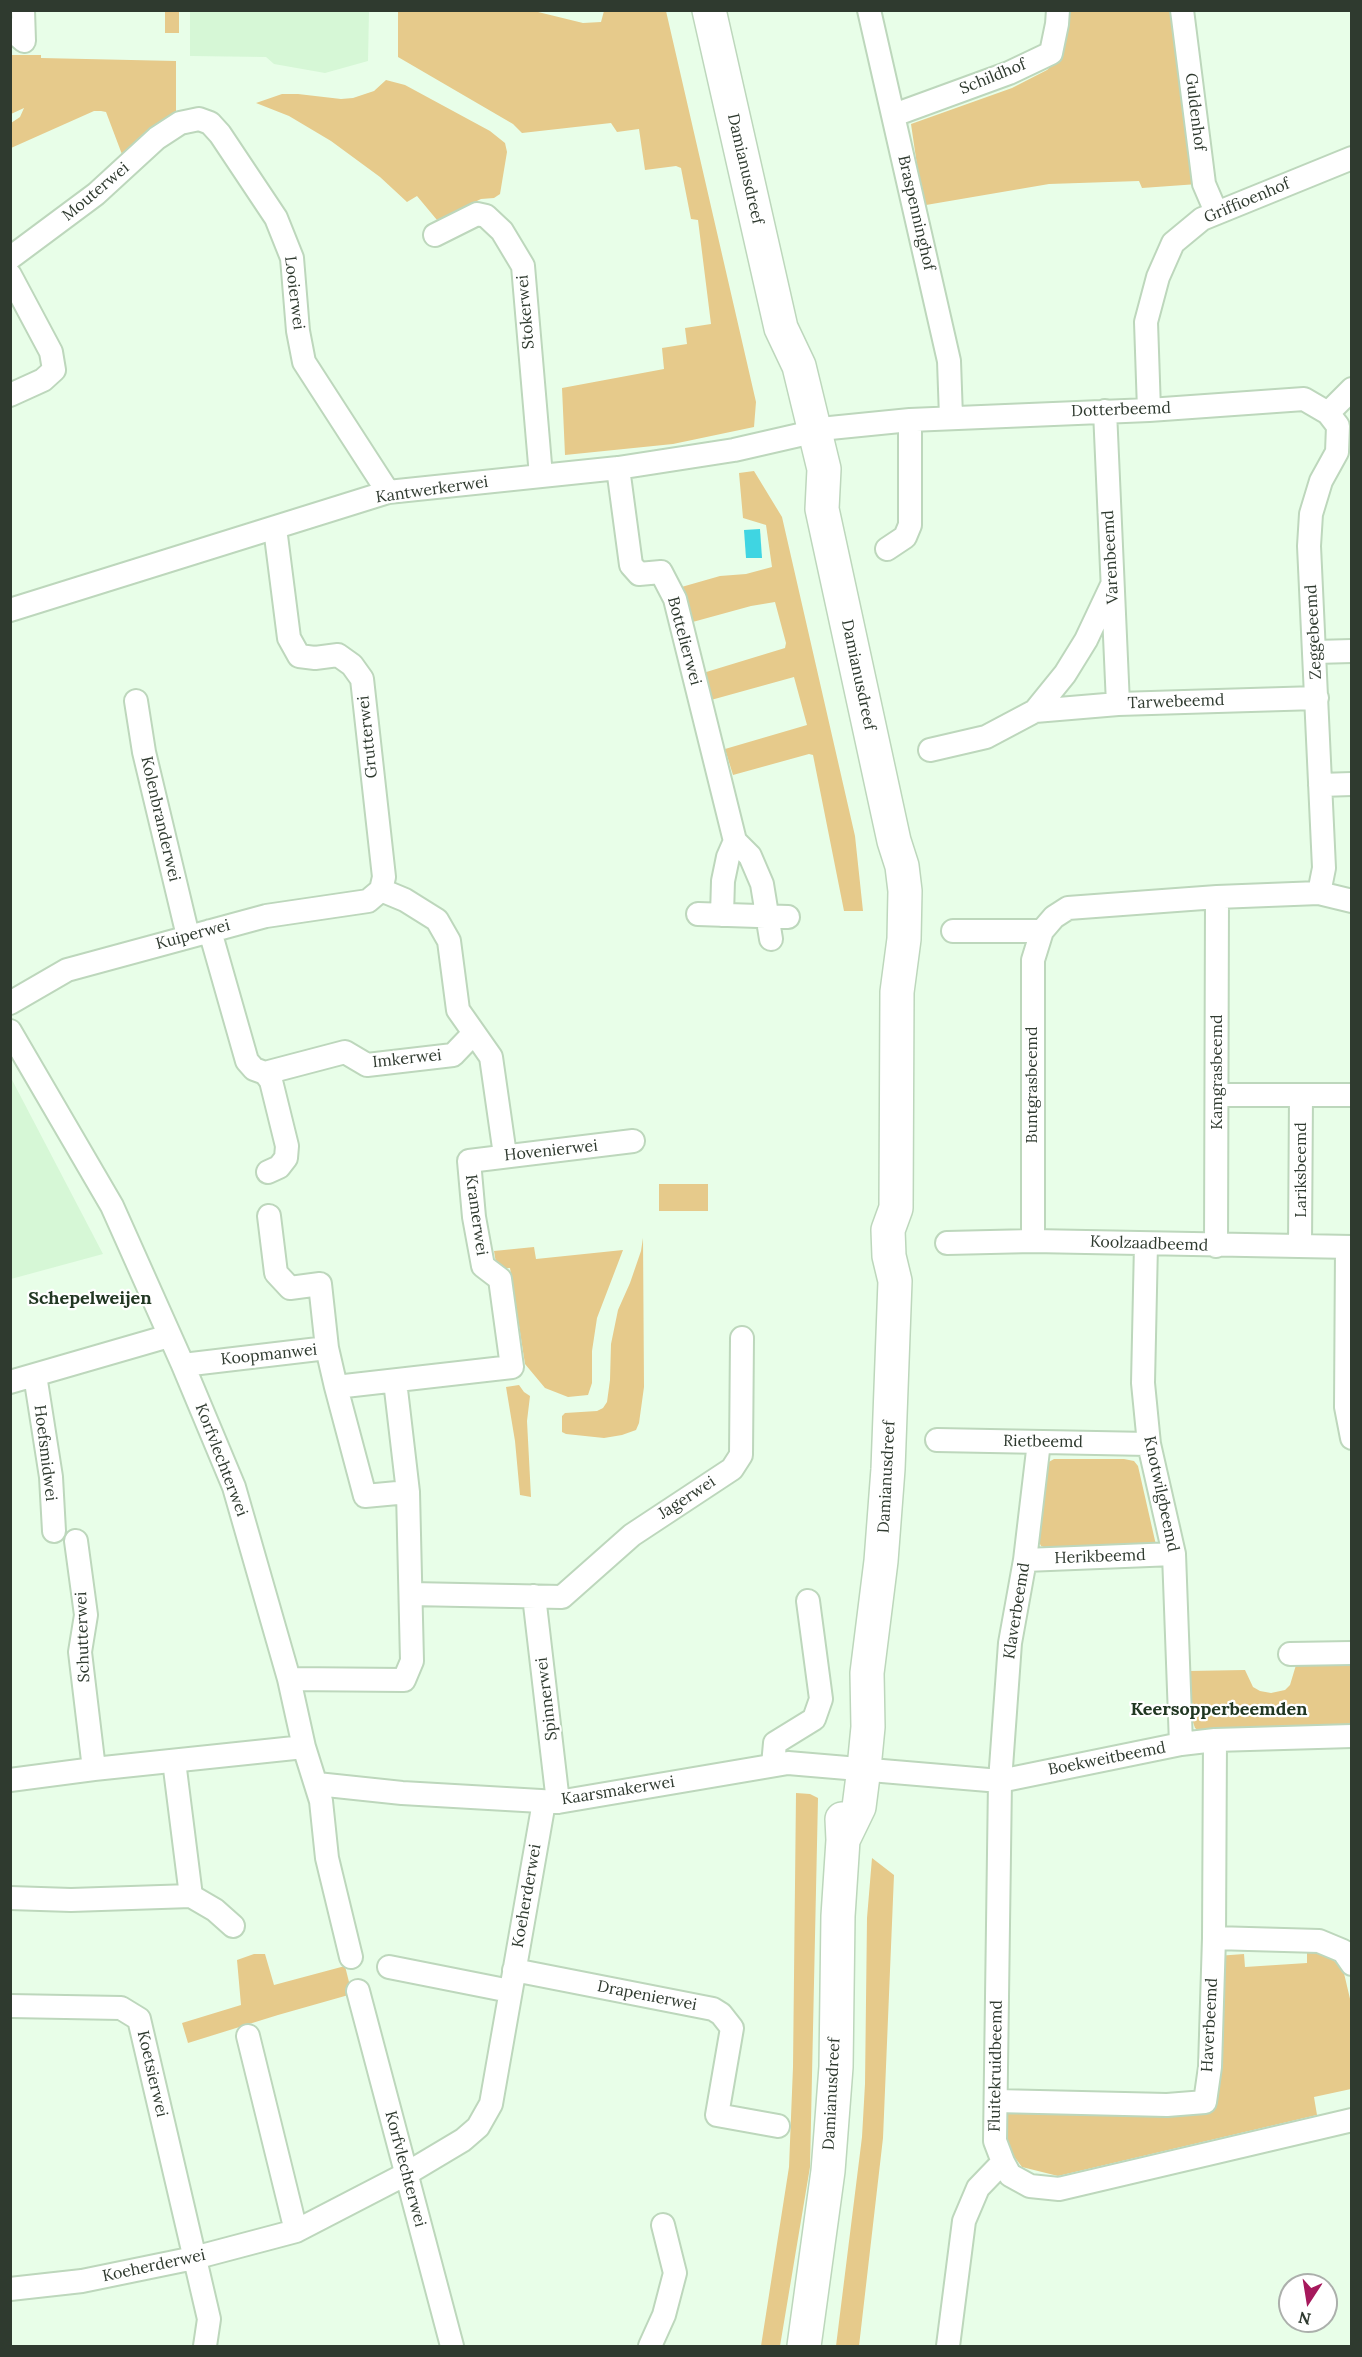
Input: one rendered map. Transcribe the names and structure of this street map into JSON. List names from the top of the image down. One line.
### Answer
{"streets":{"street":["Schildhof","Guldenhof","Damianusdreef","Mouterwei","Griffioenhof","Braspenninghof","Looierwei","Stokerwei","Dotterbeemd","Kantwerkerwei","Varenbeemd","Zeggebeemd","Bottelierwei","Tarwebeemd","Grutterwei","Kolenbranderwei","Kuiperwei","Imkerwei","Kamgrasbeemd","Buntgrasbeemd","Hovenierwei","Lariksbeemd","Kramerwei","Koolzaadbeemd","Koopmanwei","Rietbeemd","Hoefsmidwei","Korfvlechterwei","Knotwilgbeemd","Jagerwei","Herikbeemd","Klaverbeemd","Schutterwei","Spinnerwei","Boekweitbeemd","Kaarsmakerwei","Koeherderwei","Drapenierwei","Haverbeemd","Fluitekruidbeemd","Koetsierwei"]},"crossings":[["Schildhof","Braspenninghof"],["Guldenhof","Griffioenhof"],["Damianusdreef","Dotterbeemd"],["Damianusdreef","Kantwerkerwei"],["Damianusdreef","Boekweitbeemd"],["Damianusdreef","Kaarsmakerwei"],["Mouterwei","Looierwei"],["Griffioenhof","Dotterbeemd"],["Braspenninghof","Dotterbeemd"],["Looierwei","Kantwerkerwei"],["Stokerwei","Kantwerkerwei"],["Dotterbeemd","Kantwerkerwei"],["Dotterbeemd","Varenbeemd"],["Dotterbeemd","Zeggebeemd"],["Kantwerkerwei","Bottelierwei"],["Kantwerkerwei","Grutterwei"],["Varenbeemd","Tarwebeemd"],["Zeggebeemd","Tarwebeemd"],["Zeggebeemd","Buntgrasbeemd"],["Grutterwei","Kuiperwei"],["Kolenbranderwei","Kuiperwei"],["Kamgrasbeemd","Buntgrasbeemd"],["Kamgrasbeemd","Koolzaadbeemd"],["Buntgrasbeemd","Koolzaadbeemd"],["Hovenierwei","Kramerwei"],["Lariksbeemd","Koolzaadbeemd"],["Koolzaadbeemd","Knotwilgbeemd"],["Koopmanwei","Korfvlechterwei"],["Rietbeemd","Knotwilgbeemd"],["Rietbeemd","Klaverbeemd"],["Korfvlechterwei","Kaarsmakerwei"],["Korfvlechterwei","Koeherderwei"],["Knotwilgbeemd","Herikbeemd"],["Knotwilgbeemd","Boekweitbeemd"],["Jagerwei","Spinnerwei"],["Herikbeemd","Klaverbeemd"],["Klaverbeemd","Boekweitbeemd"],["Klaverbeemd","Fluitekruidbeemd"],["Spinnerwei","Kaarsmakerwei"],["Spinnerwei","Koeherderwei"],["Boekweitbeemd","Kaarsmakerwei"],["Boekweitbeemd","Haverbeemd"],["Boekweitbeemd","Fluitekruidbeemd"],["Kaarsmakerwei","Koeherderwei"],["Koeherderwei","Drapenierwei"],["Koeherderwei","Koetsierwei"],["Haverbeemd","Fluitekruidbeemd"]],"districts":["Schepelweijen","Keersopperbeemden"],"north":"bottom"}
